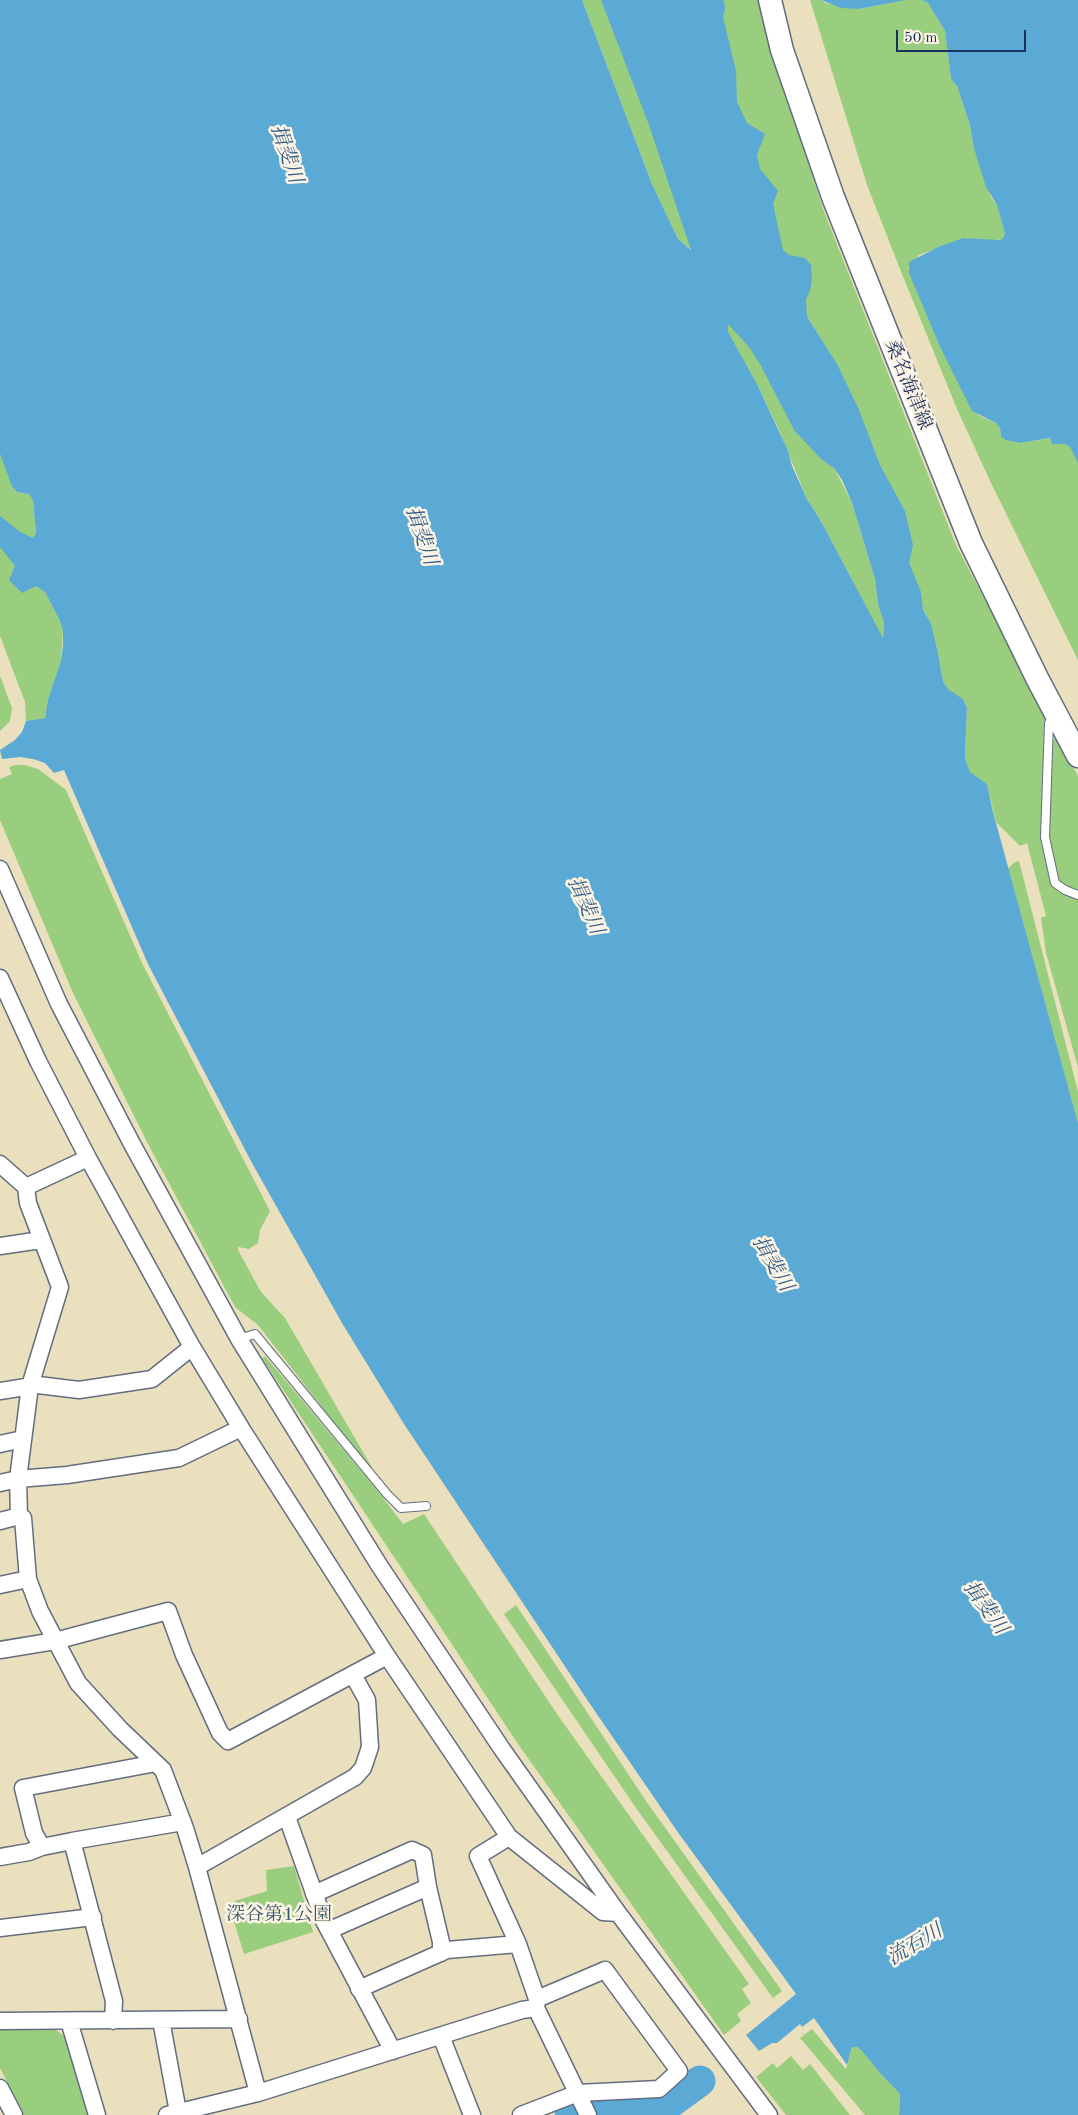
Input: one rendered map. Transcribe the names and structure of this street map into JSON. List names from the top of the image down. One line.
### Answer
{"streets":{"main road":["桑名海津線"]},"water":["揖斐川","流石川"],"parks":["深谷第1公園"],"scale_bar":"50 m"}
